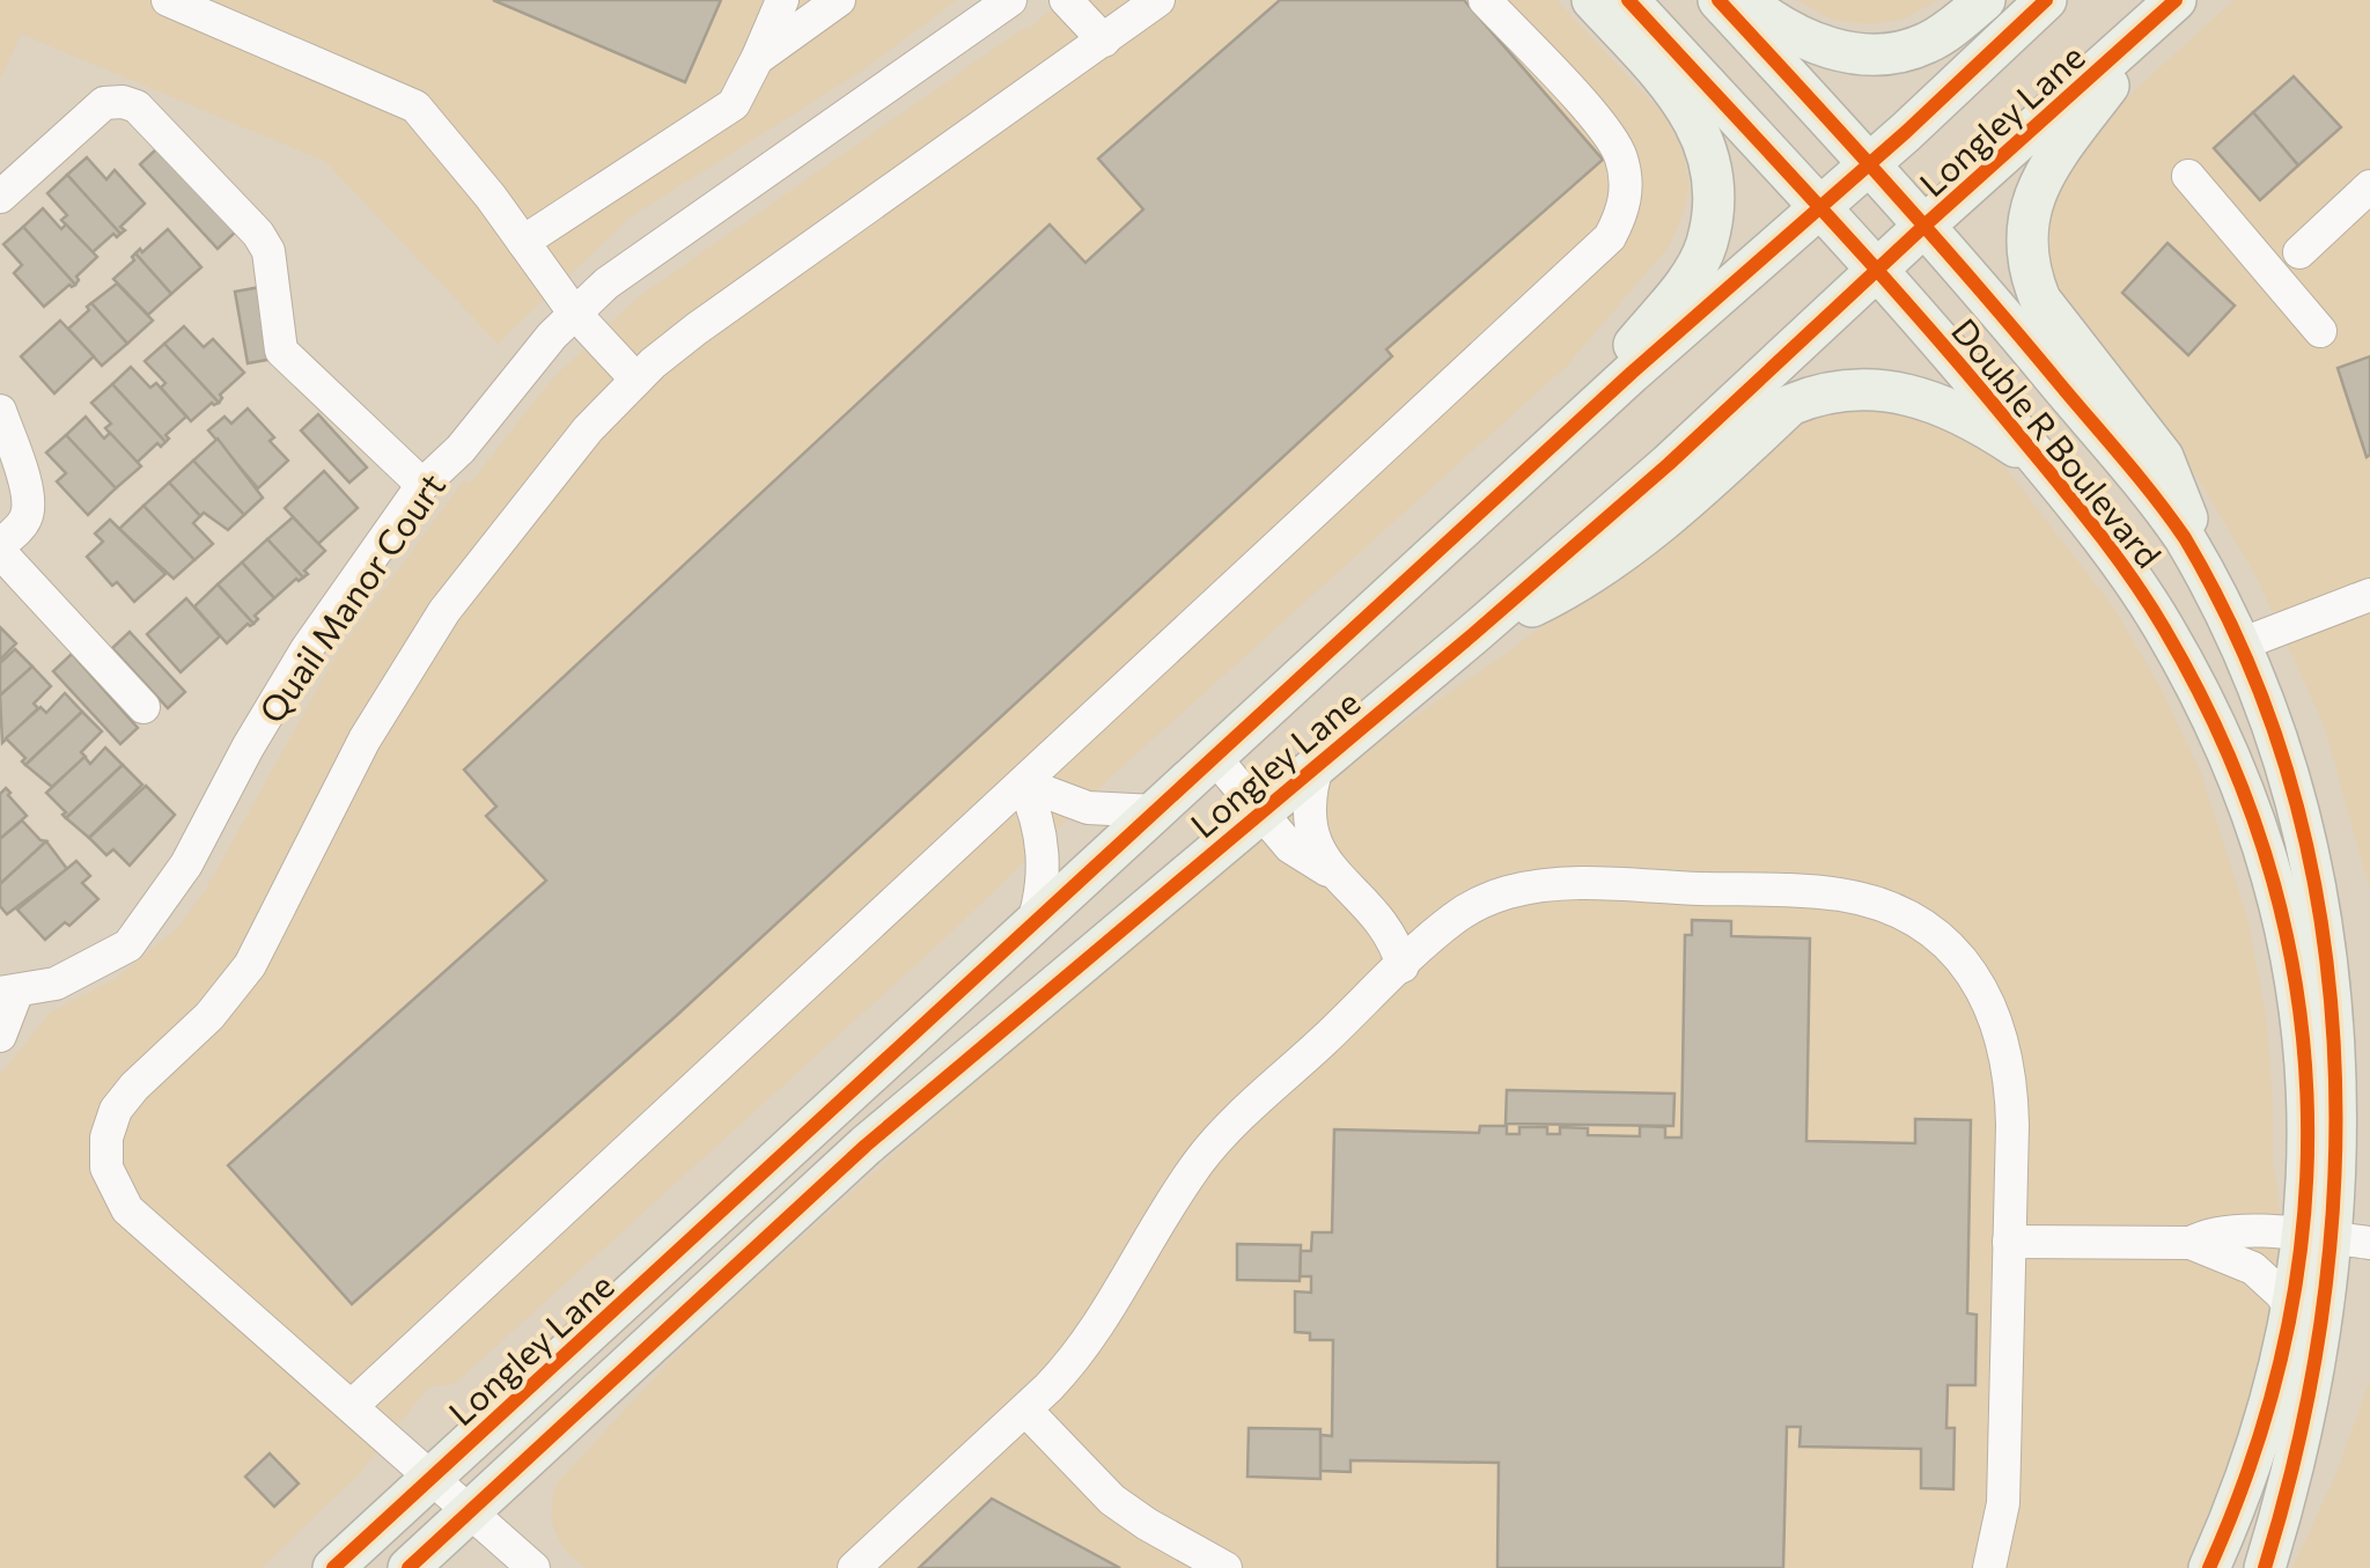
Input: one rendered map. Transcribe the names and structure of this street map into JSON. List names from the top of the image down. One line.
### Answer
{"streets":{"main road":["Longley Lane","Double R Boulevard"],"street":["Quail Manor Court"]},"crossings":[["Longley Lane","Double R Boulevard"]]}
